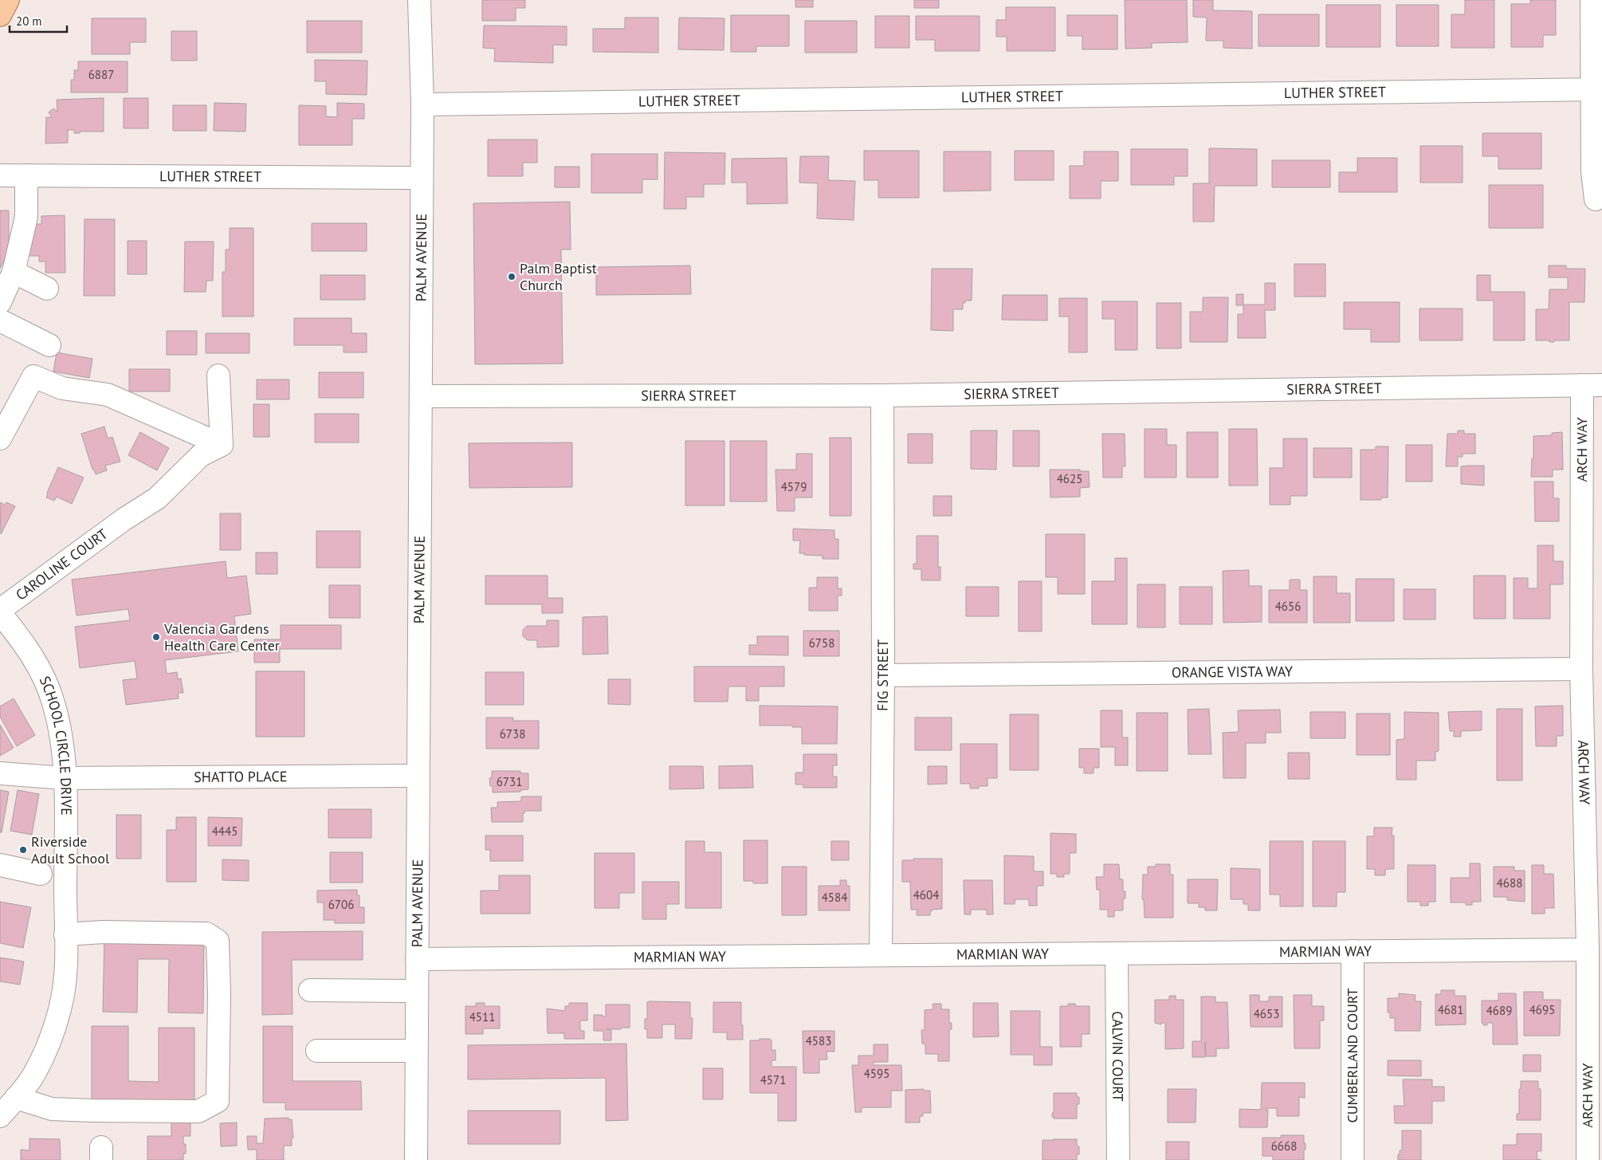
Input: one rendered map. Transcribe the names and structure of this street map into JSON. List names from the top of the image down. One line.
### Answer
{"streets":{"street":["LUTHER STREET","PALM AVENUE","SIERRA STREET","ARCH WAY","CAROLINE COURT","ORANGE VISTA WAY","FIG STREET","SCHOOL CIRCLE DRIVE","SHATTO PLACE","MARMIAN WAY","CUMBERLAND COURT","CALVIN COURT"]},"crossings":[["LUTHER STREET","PALM AVENUE"],["PALM AVENUE","SIERRA STREET"],["PALM AVENUE","SHATTO PLACE"],["PALM AVENUE","MARMIAN WAY"],["SIERRA STREET","ARCH WAY"],["SIERRA STREET","FIG STREET"],["ARCH WAY","ORANGE VISTA WAY"],["ARCH WAY","MARMIAN WAY"],["ORANGE VISTA WAY","FIG STREET"],["FIG STREET","MARMIAN WAY"],["SCHOOL CIRCLE DRIVE","SHATTO PLACE"],["MARMIAN WAY","CUMBERLAND COURT"],["MARMIAN WAY","CALVIN COURT"]],"places":["Palm Baptist Church","Valencia Gardens Health Care Center","Riverside Adult School"],"house_numbers":["6887","4625","4579","4656","6758","6738","6731","4445","4688","4604","4584","6706","4681","4695","4689","4653","4511","4583","4595","4571","6668"],"scale_bar":"20 m"}
